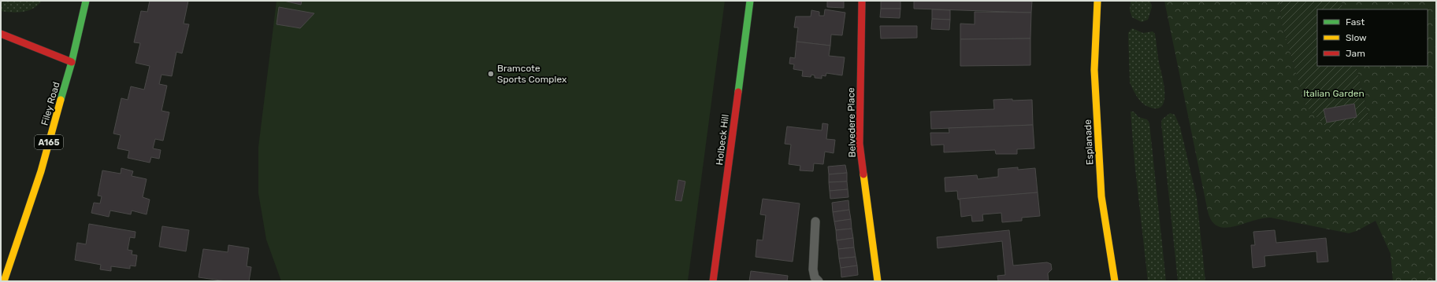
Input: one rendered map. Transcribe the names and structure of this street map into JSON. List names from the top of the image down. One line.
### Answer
{"streets":{"main road":["Filey Road","Belvedere Place","Holbeck Hill","A165","Esplanade"]},"parks":["Italian Garden"],"places":["Bramcote Sports Complex"],"legend":["Fast","Slow","Jam"]}
